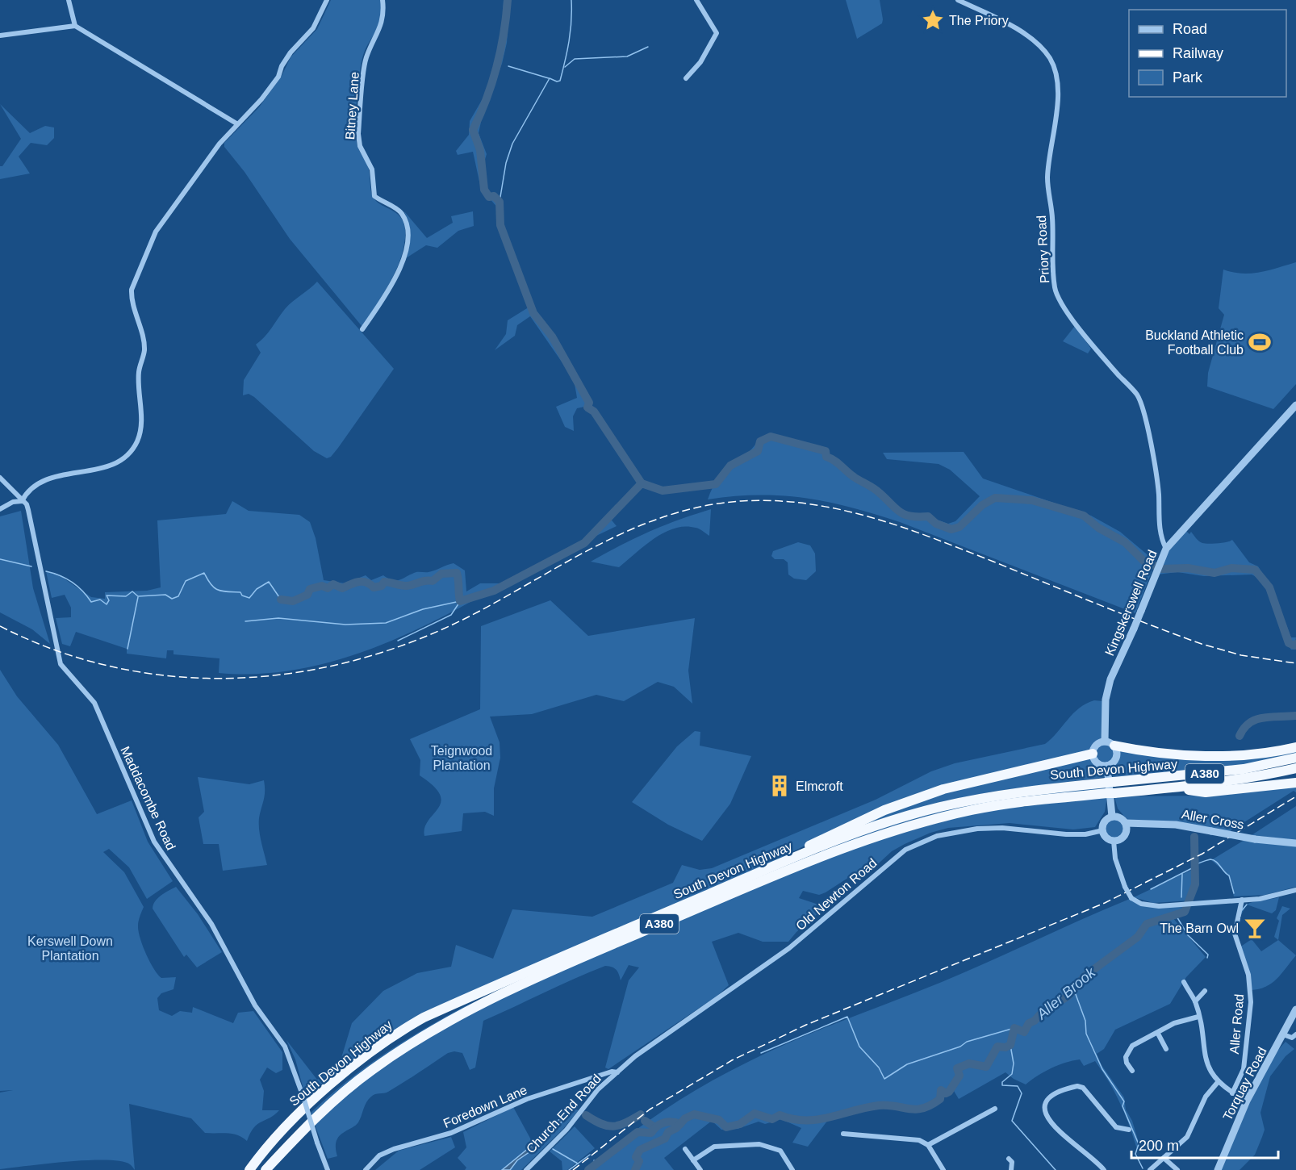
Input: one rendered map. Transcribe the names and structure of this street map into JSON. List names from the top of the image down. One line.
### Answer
{"streets":{"highway":["South Devon Highway","A380"],"street":["Bitney Lane","Priory Road","Kingskerswell Road","Maddacombe Road","Aller Cross","Old Newton Road","Aller Road","Torquay Road","Foredown Lane","Church End Road"]},"crossings":[["Priory Road","Kingskerswell Road"],["Kingskerswell Road","A380"],["South Devon Highway","A380"],["Aller Cross","Old Newton Road"],["Old Newton Road","Foredown Lane"],["Old Newton Road","Church End Road"],["Foredown Lane","Church End Road"]],"water":["Aller Brook"],"parks":["Teignwood Plantation","Kerswell Down Plantation"],"places":{"place":["The Priory"],"sports":["Buckland Athletic Football Club"],"building":["Elmcroft"],"bar":["The Barn Owl"]},"legend":["Road","Railway","Park"],"scale_bar":"200 m"}
